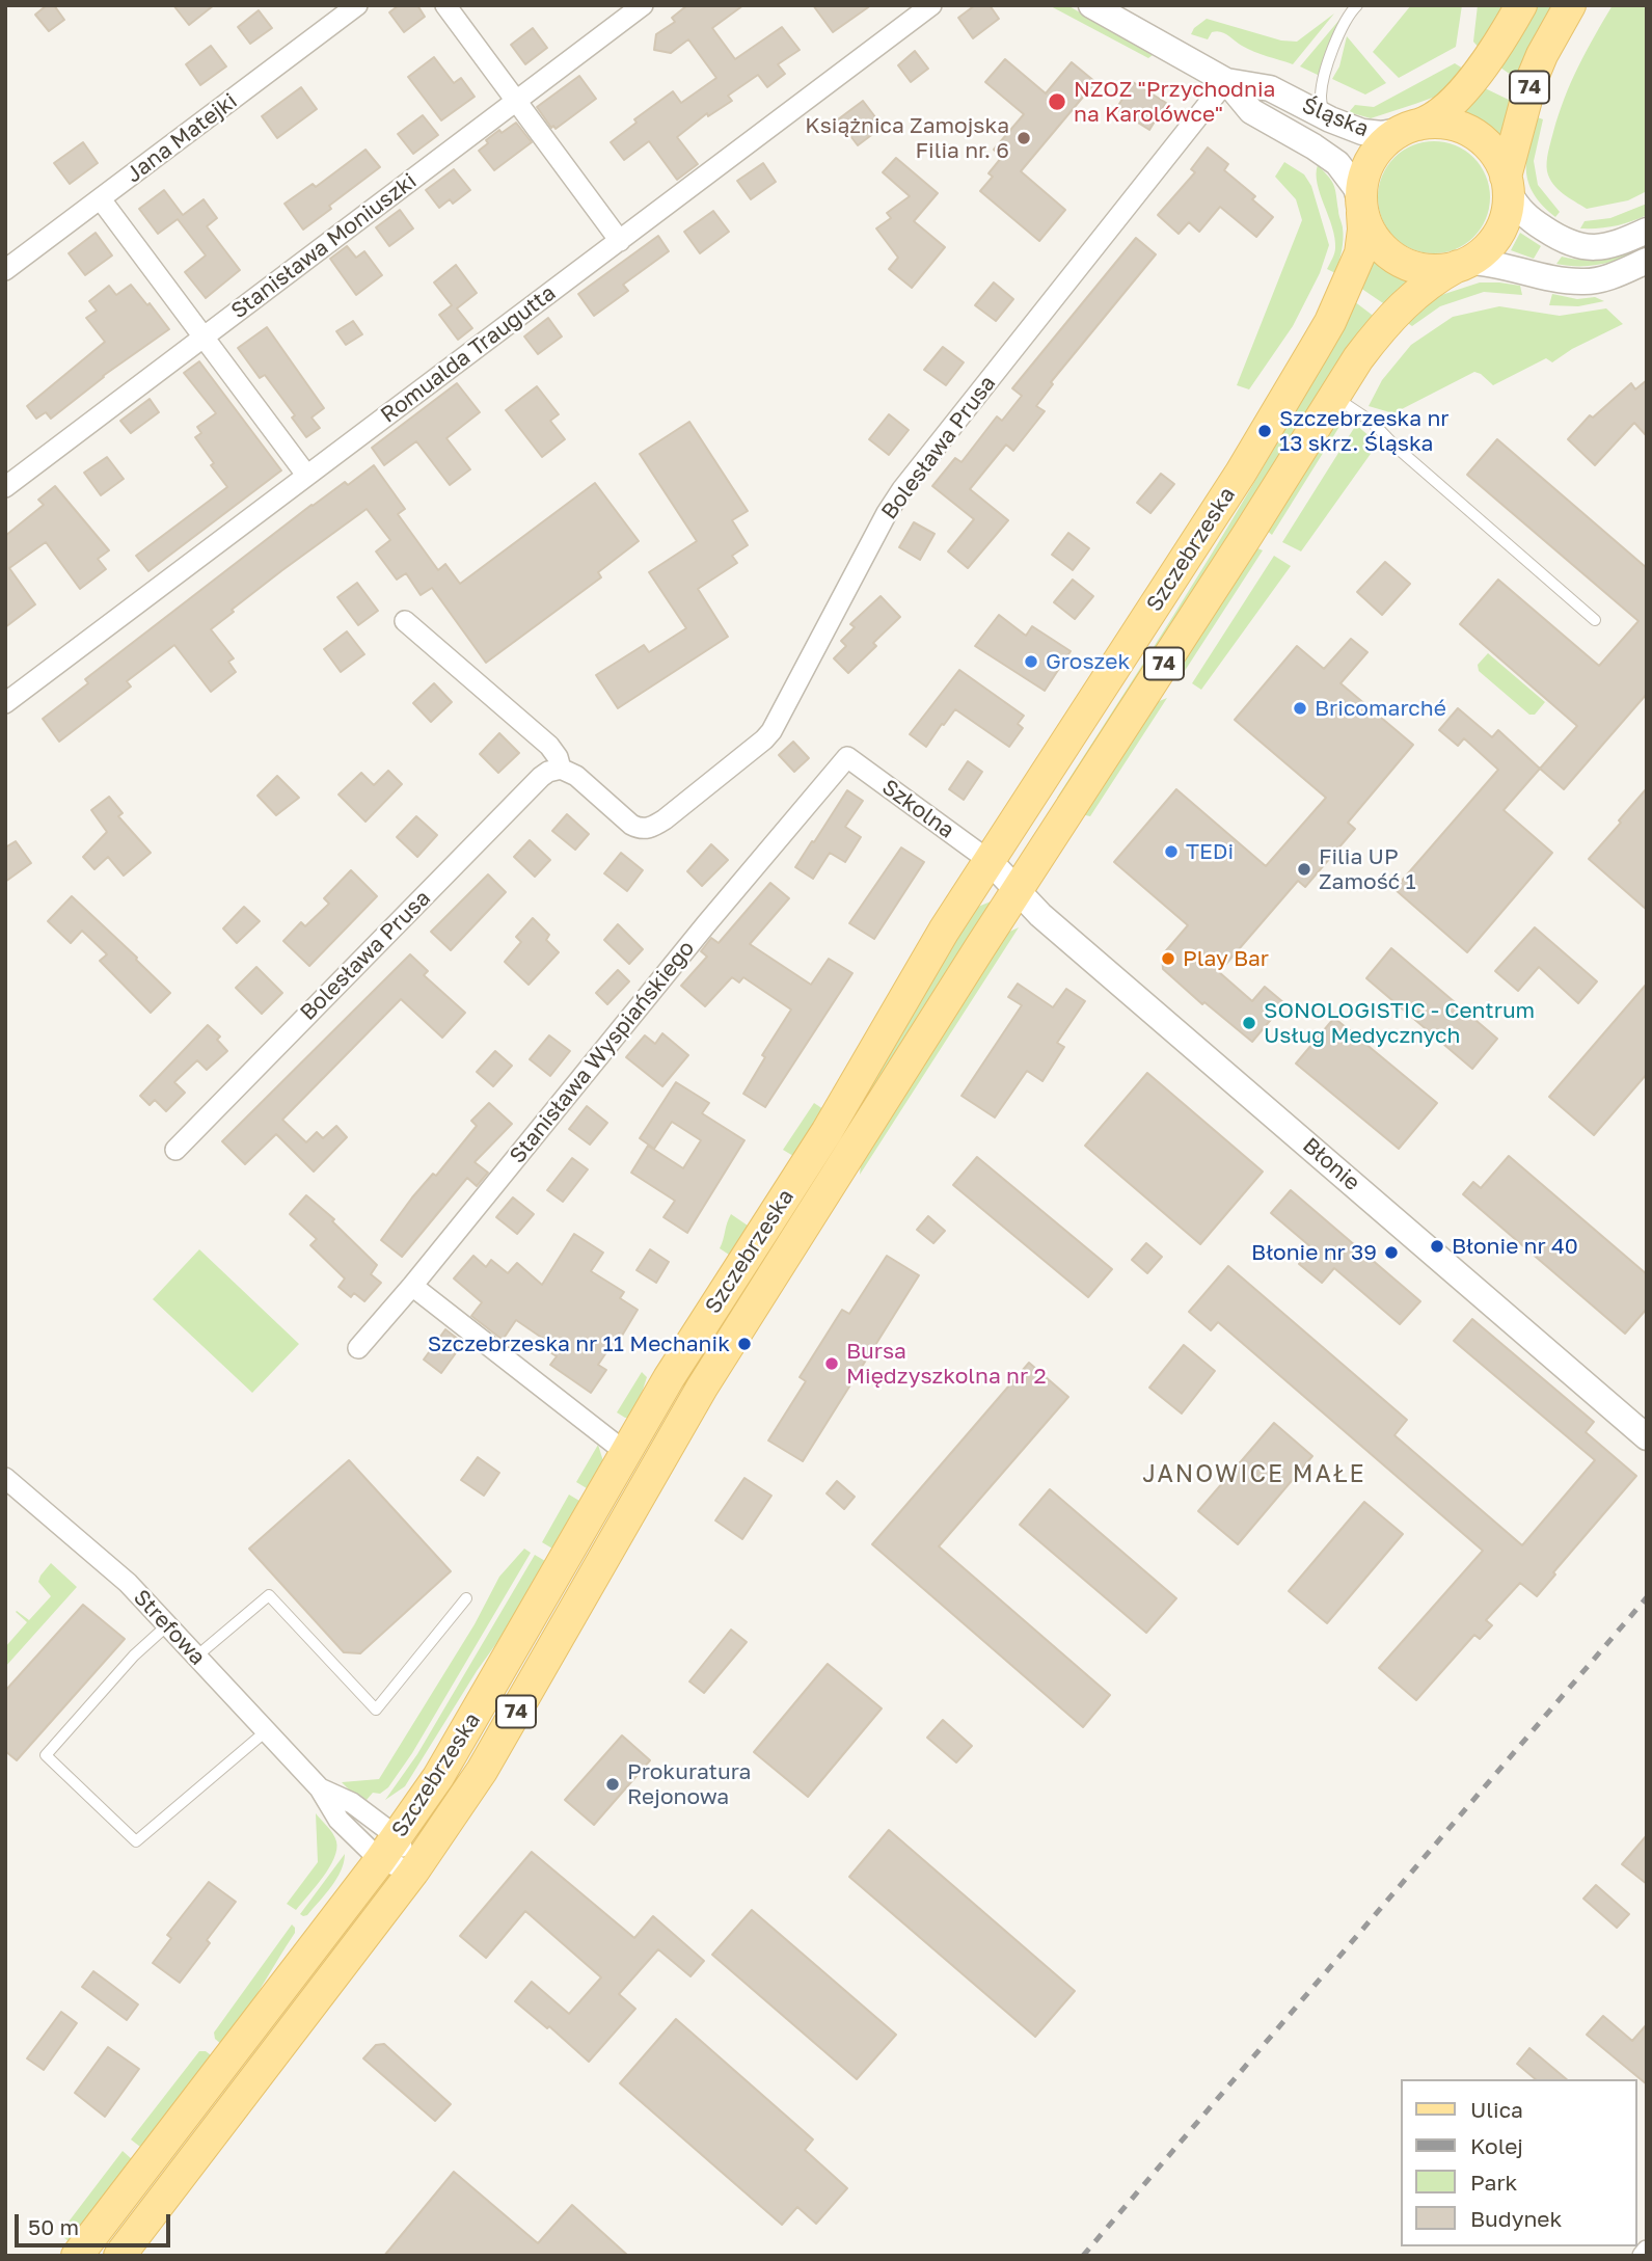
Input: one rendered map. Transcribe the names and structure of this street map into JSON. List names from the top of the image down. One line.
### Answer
{"streets":{"main road":["74","Szczebrzeska"],"street":["Śląska","Jana Matejki","Stanisława Moniuszki","Romualda Traugutta","Bolesława Prusa","Szkolna","Stanisława Wyspiańskiego","Błonie","Strefowa"]},"crossings":[["74","Śląska"],["74","Szczebrzeska"],["Śląska","Bolesława Prusa"],["Śląska","Szczebrzeska"],["Szczebrzeska","Szkolna"],["Szczebrzeska","Błonie"],["Szczebrzeska","Strefowa"],["Szkolna","Stanisława Wyspiańskiego"],["Szkolna","Błonie"]],"districts":["JANOWICE MAŁE"],"places":["NZOZ \"Przychodnia na Karolówce\"","Książnica Zamojska Filia nr. 6","Szczebrzeska nr 13 skrz. Śląska","Groszek","Bricomarché","TEDi","Filia UP Zamość 1","Play Bar","SONOLOGISTIC - Centrum Usług Medycznych","Błonie nr 40","Błonie nr 39","Szczebrzeska nr 11 Mechanik","Bursa Międzyszkolna nr 2","Prokuratura Rejonowa"],"legend":["Ulica","Kolej","Park","Budynek"],"scale_bar":"50 m"}
